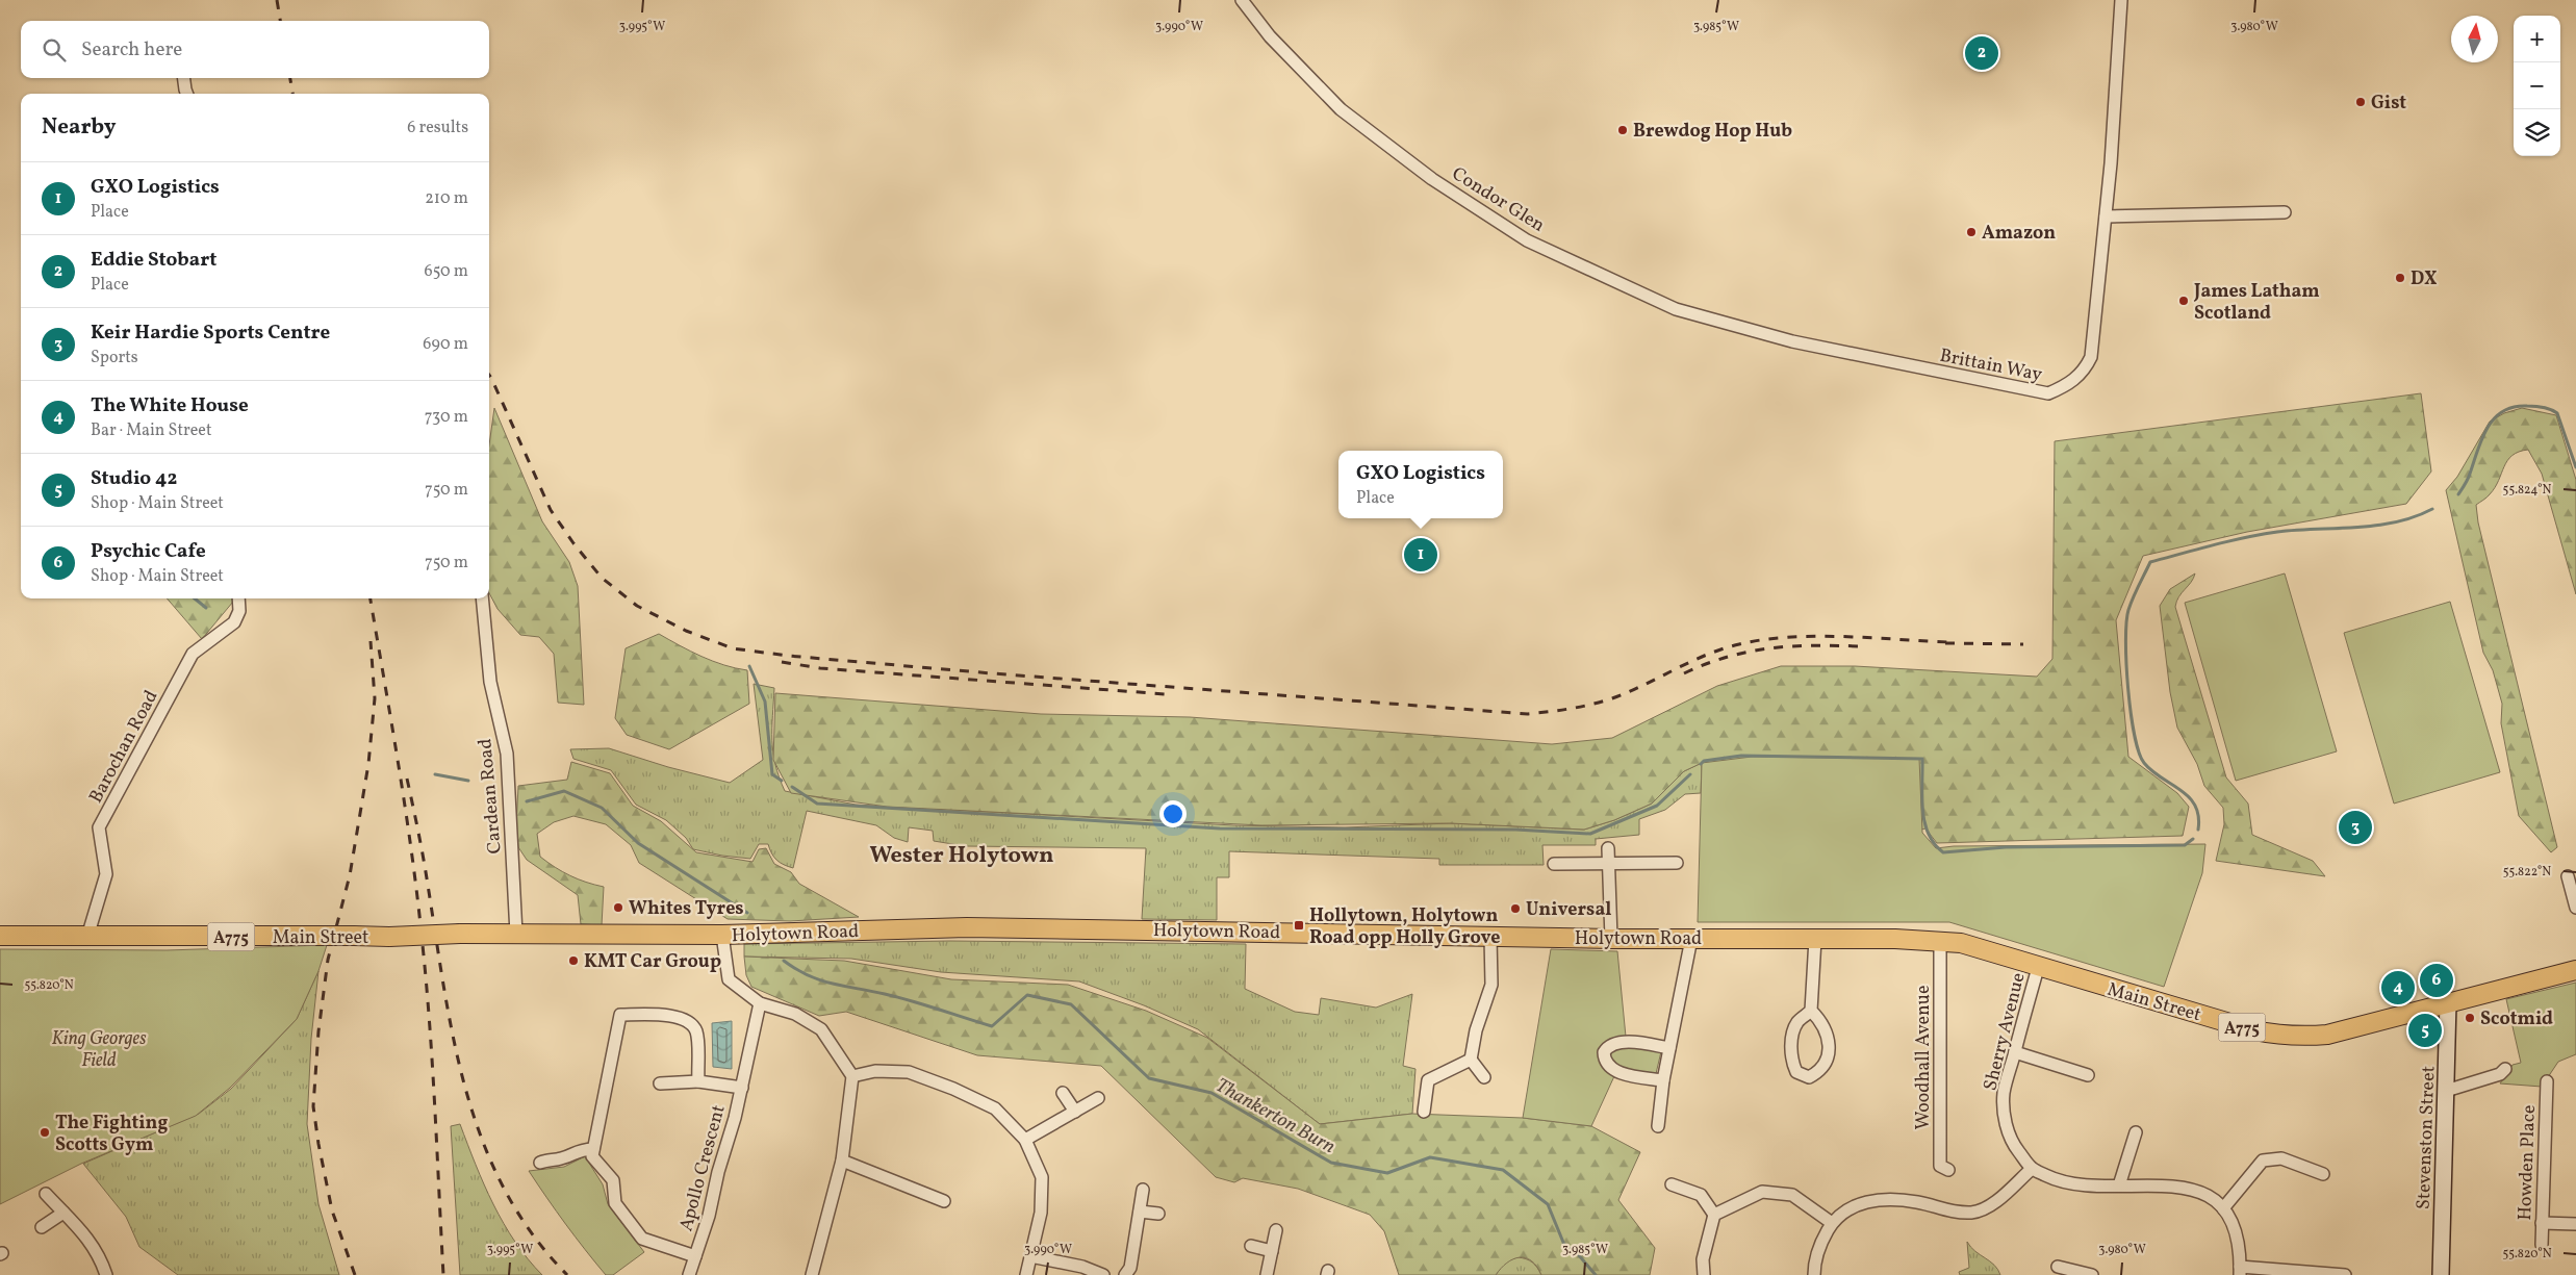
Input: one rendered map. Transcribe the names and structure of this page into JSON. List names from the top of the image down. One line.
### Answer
{"streets":{"main road":["Holytown Road","A775","Main Street","Stevenston Street"],"street":["Condor Glen","Brittain Way","Barochan Road","Cardean Road","Sherry Avenue","Woodhall Avenue","Howden Place","Apollo Crescent"]},"crossings":[["Condor Glen","Brittain Way"],["Barochan Road","Main Street"],["Cardean Road","Holytown Road"],["Cardean Road","Main Street"],["Holytown Road","Main Street"],["Holytown Road","Sherry Avenue"],["Holytown Road","Woodhall Avenue"],["Main Street","Sherry Avenue"],["Main Street","Stevenston Street"]],"districts":["Wester Holytown"],"water":["Thankerton Burn"],"parks":["King Georges Field"],"places":{"other":["Gist","Brewdog Hop Hub","Amazon","DX","James Latham Scotland","Whites Tyres","Universal","KMT Car Group","Scotmid","The Fighting Scotts Gym"],"transit":["Hollytown, Holytown Road opp Holly Grove"]},"north":"top","page":{"map_buttons":["+","−"],"search":"Search here","pins":["2","1","3","6","4","5"],"heading":["Nearby","6 results"],"list":[{"mark":"1","name":"GXO Logistics","note":"Place","value":"210 m"},{"mark":"2","name":"Eddie Stobart","note":"Place","value":"650 m"},{"mark":"3","name":"Keir Hardie Sports Centre","note":"Sports","value":"690 m"},{"mark":"4","name":"The White House","note":"Bar · Main Street","value":"730 m"},{"mark":"5","name":"Studio 42","note":"Shop · Main Street","value":"750 m"},{"mark":"6","name":"Psychic Cafe","note":"Shop · Main Street","value":"750 m"}],"popup":["GXO Logistics","Place"]},"coordinates":["3.995°W","3.990°W","3.985°W","3.980°W","55.824°N","55.822°N","55.820°N"]}
